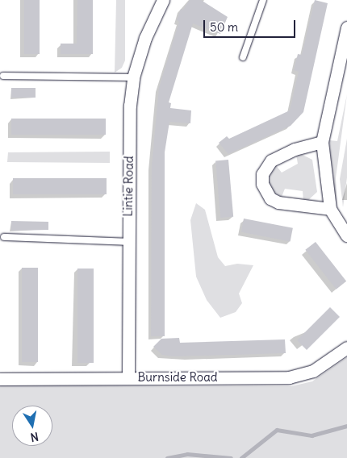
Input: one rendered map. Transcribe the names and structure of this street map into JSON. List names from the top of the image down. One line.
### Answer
{"streets":{"street":["Lintie Road","Burnside Road"]},"crossings":[["Lintie Road","Burnside Road"]],"scale_bar":"50 m","north":"bottom"}
